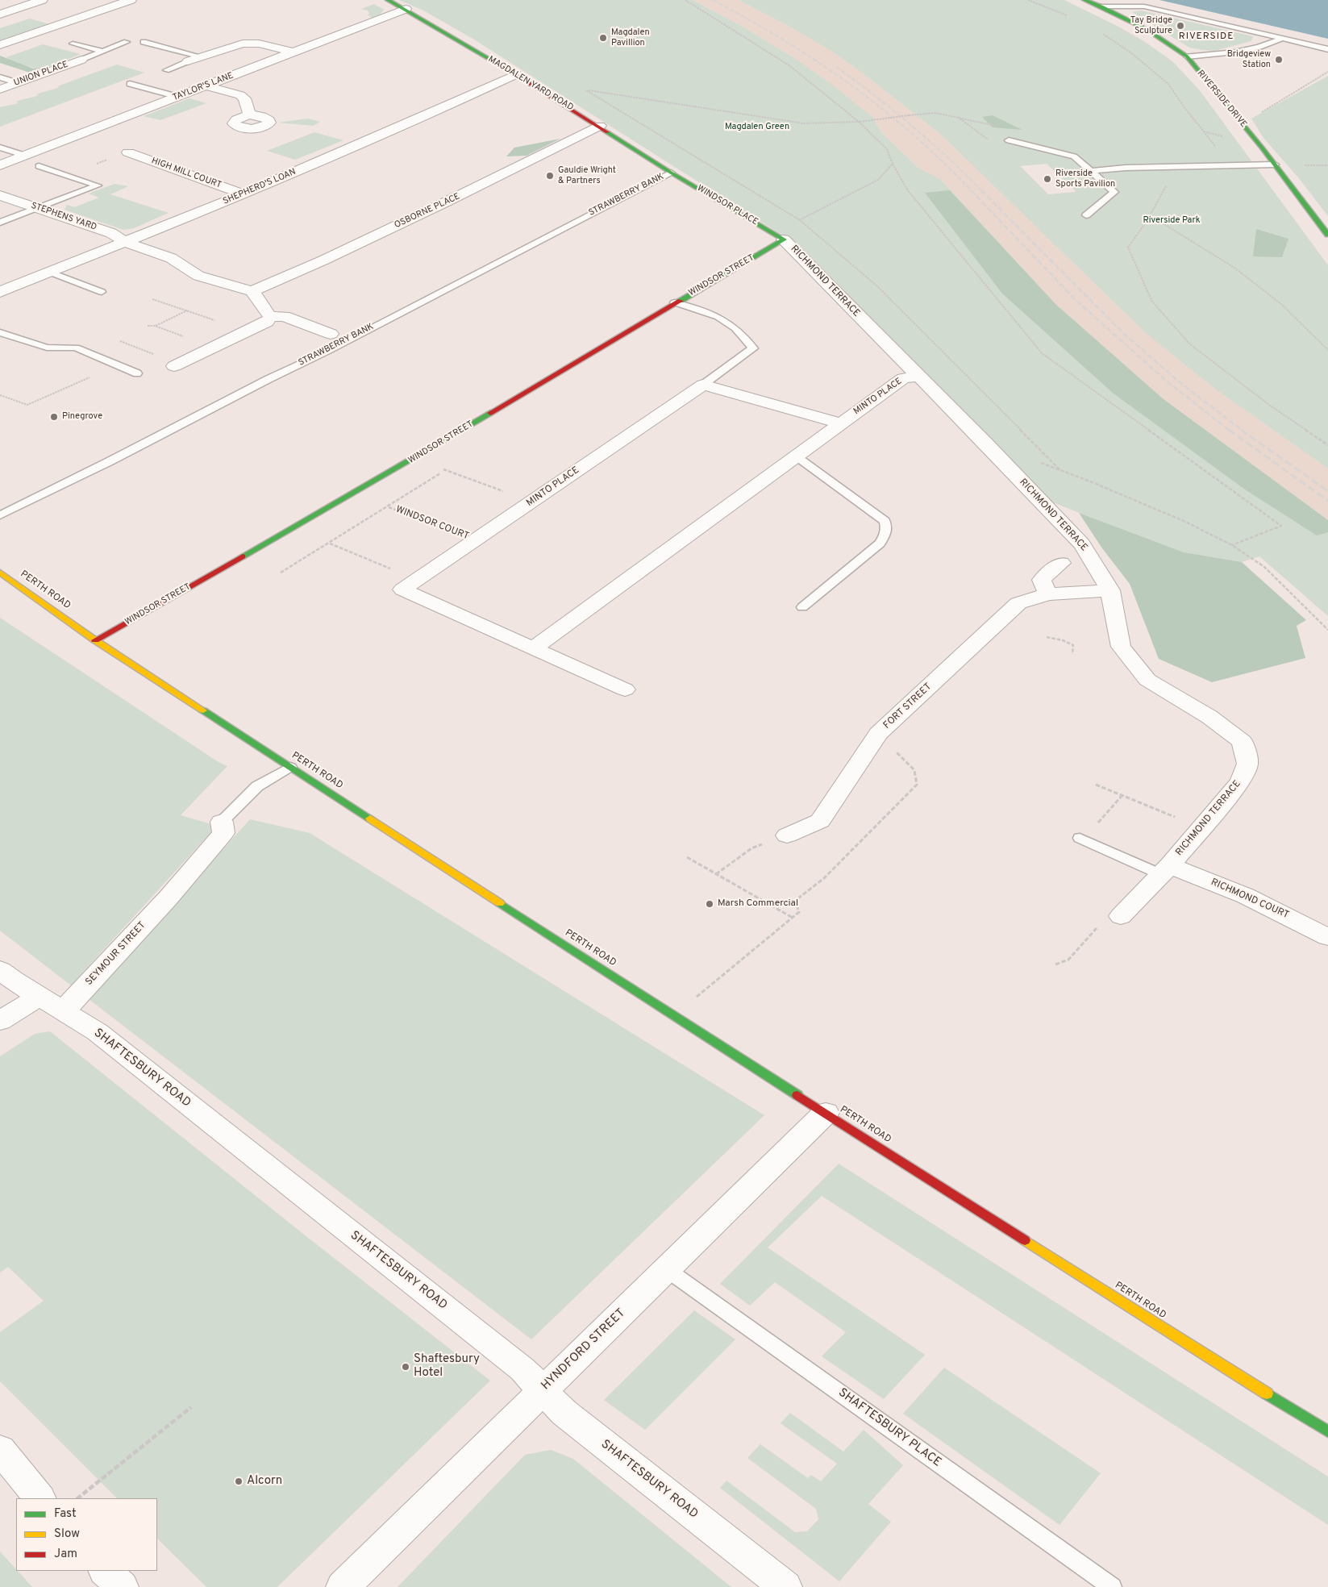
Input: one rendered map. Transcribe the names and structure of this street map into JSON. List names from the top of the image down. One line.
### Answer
{"streets":{"street":["UNION PLACE","MAGDALEN YARD ROAD","TAYLOR'S LANE","RIVERSIDE DRIVE","HIGH MILL COURT","SHEPHERD'S LOAN","WINDSOR PLACE","OSBORNE PLACE","STEPHENS YARD","WINDSOR STREET","RICHMOND TERRACE","MINTO PLACE","PERTH ROAD","FORT STREET","RICHMOND COURT","SEYMOUR STREET","SHAFTESBURY ROAD","HYNDFORD STREET"],"lane":["STRAWBERRY BANK","SHAFTESBURY PLACE"],"path":["WINDSOR COURT"]},"crossings":[["MAGDALEN YARD ROAD","TAYLOR'S LANE"],["MAGDALEN YARD ROAD","SHEPHERD'S LOAN"],["MAGDALEN YARD ROAD","STRAWBERRY BANK"],["MAGDALEN YARD ROAD","WINDSOR PLACE"],["MAGDALEN YARD ROAD","OSBORNE PLACE"],["HIGH MILL COURT","SHEPHERD'S LOAN"],["SHEPHERD'S LOAN","STEPHENS YARD"],["STRAWBERRY BANK","WINDSOR PLACE"],["WINDSOR PLACE","WINDSOR STREET"],["WINDSOR PLACE","RICHMOND TERRACE"],["WINDSOR STREET","RICHMOND TERRACE"],["WINDSOR STREET","PERTH ROAD"],["RICHMOND TERRACE","MINTO PLACE"],["RICHMOND TERRACE","FORT STREET"],["RICHMOND TERRACE","RICHMOND COURT"],["MINTO PLACE","WINDSOR COURT"],["PERTH ROAD","HYNDFORD STREET"],["SEYMOUR STREET","SHAFTESBURY ROAD"],["SHAFTESBURY ROAD","HYNDFORD STREET"],["HYNDFORD STREET","SHAFTESBURY PLACE"]],"districts":["RIVERSIDE"],"parks":["Magdalen Green","Riverside Park"],"places":["Tay Bridge Sculpture","Magdalen Pavillion","Bridgeview Station","Gauldie Wright & Partners","Riverside Sports Pavilion","Pinegrove","Marsh Commercial","Shaftesbury Hotel","Alcorn"],"legend":["Fast","Slow","Jam"]}
